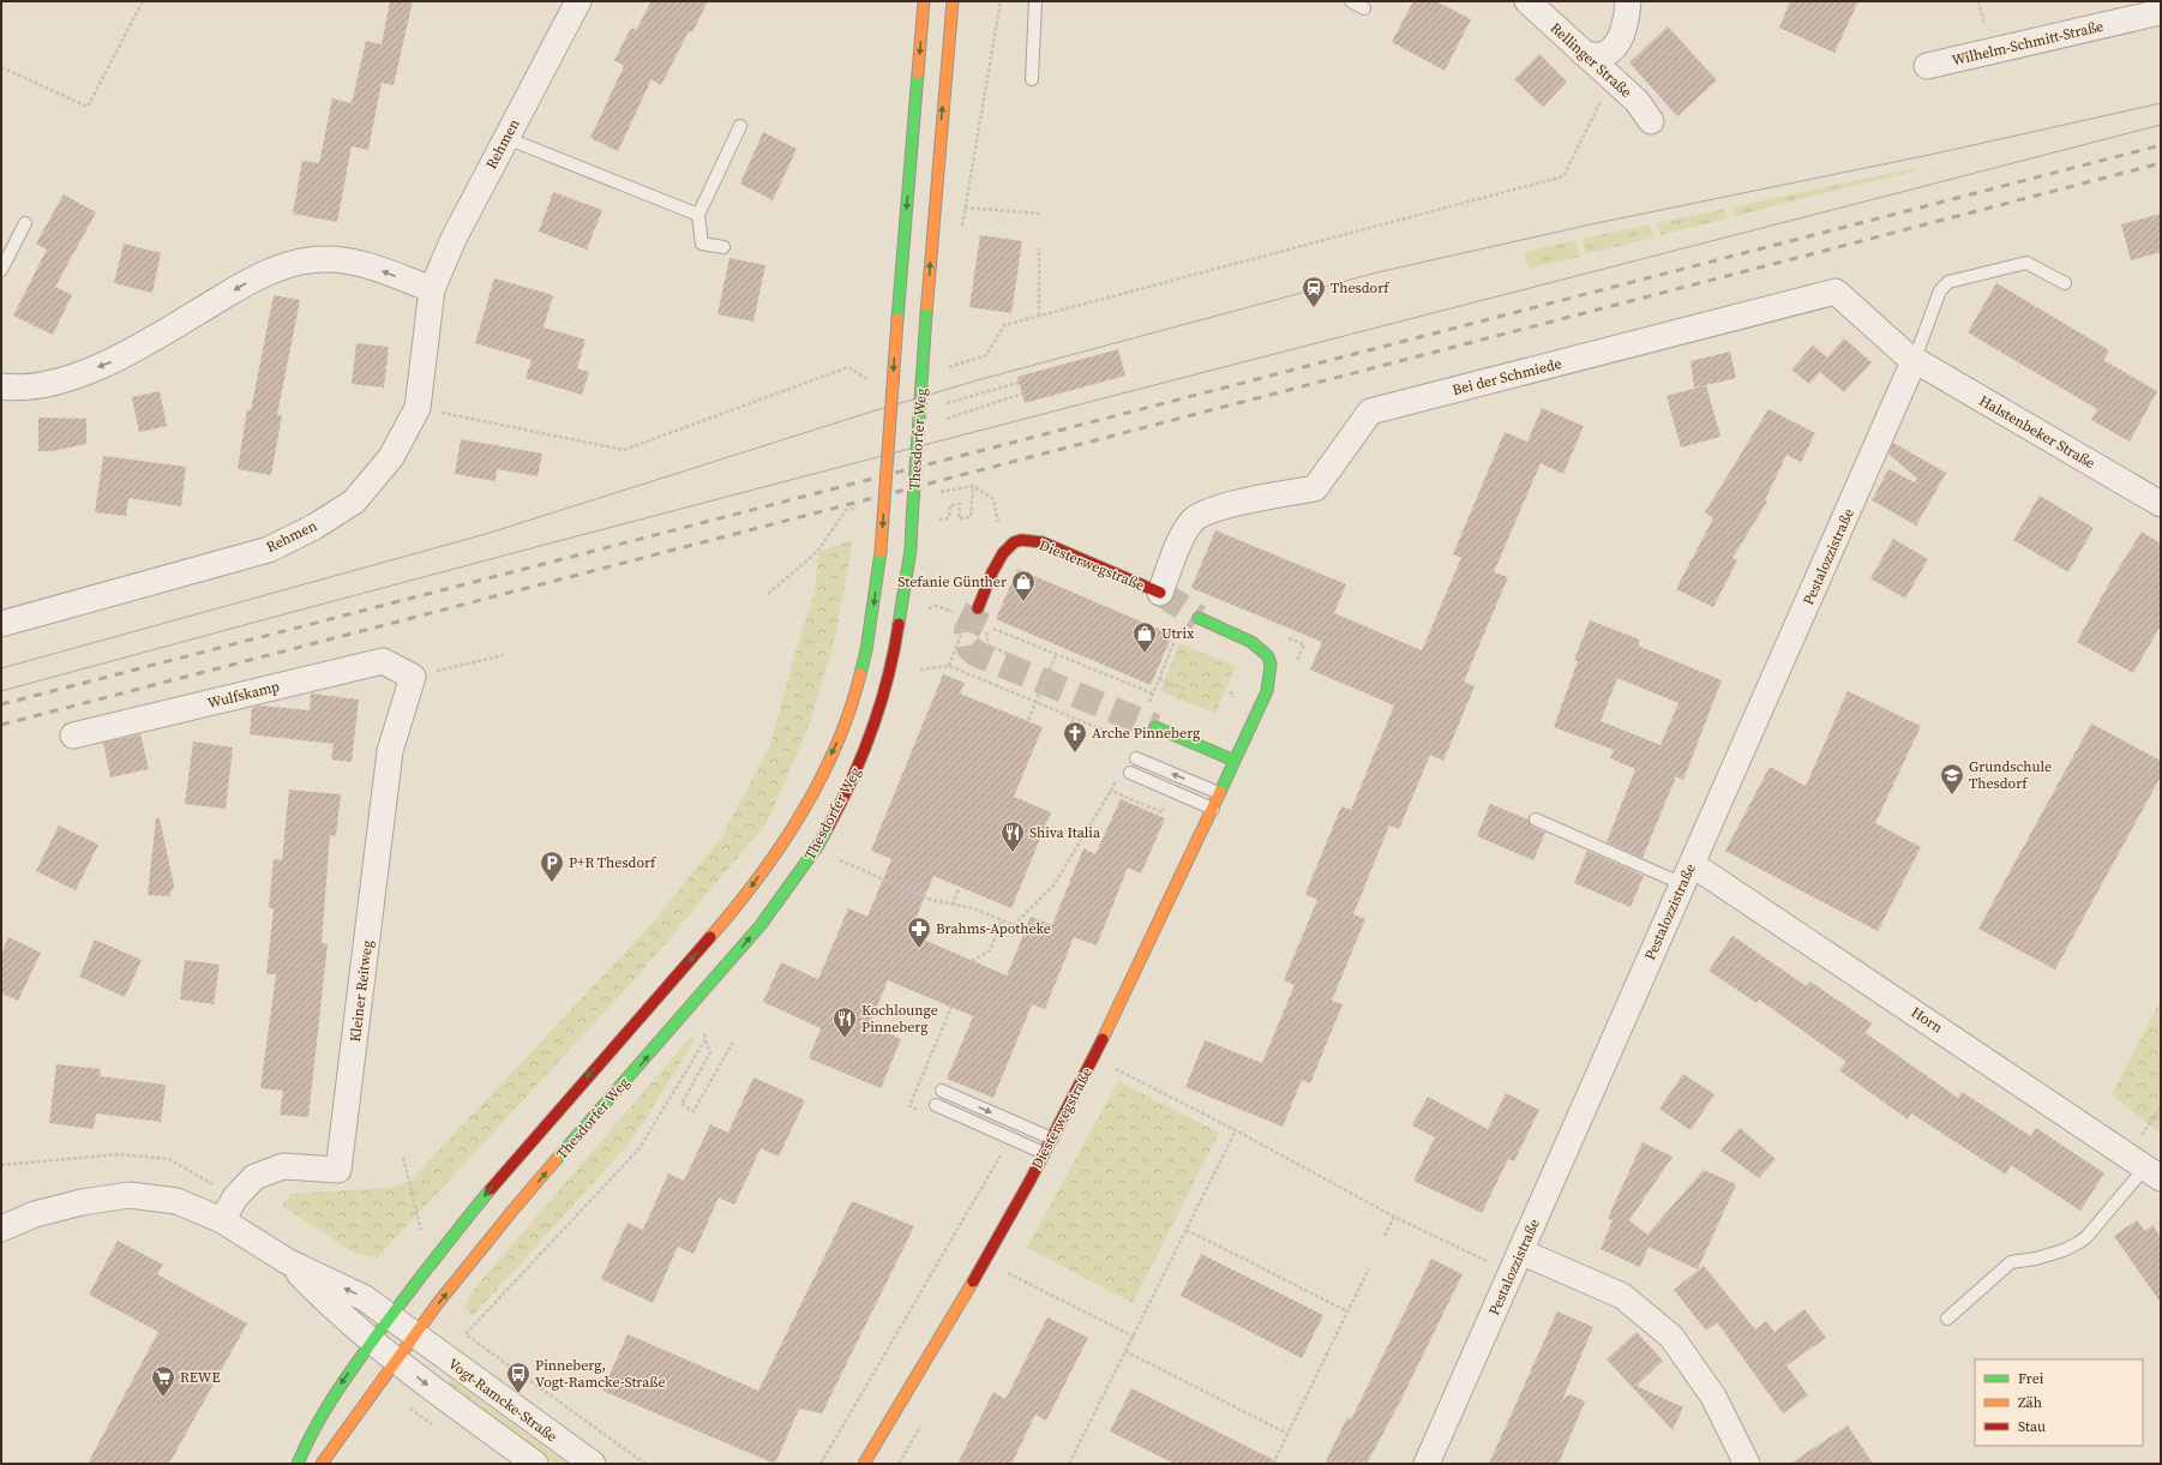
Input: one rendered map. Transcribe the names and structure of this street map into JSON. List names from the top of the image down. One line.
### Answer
{"streets":{"street":["Wilhelm-Schmitt-Straße","Rellinger Straße","Rehmen","Bei der Schmiede","Halstenbeker Straße","Thesdorfer Weg","Pestalozzistraße","Diesterwegstraße","Wulfskamp","Kleiner Reitweg","Horn","Vogt-Ramcke-Straße"]},"crossings":[["Bei der Schmiede","Halstenbeker Straße"],["Bei der Schmiede","Pestalozzistraße"],["Bei der Schmiede","Diesterwegstraße"],["Halstenbeker Straße","Pestalozzistraße"],["Thesdorfer Weg","Vogt-Ramcke-Straße"],["Pestalozzistraße","Horn"],["Wulfskamp","Kleiner Reitweg"]],"places":{"station":["Thesdorf"],"shop":["Stefanie Günther","Utrix"],"church":["Arche Pinneberg"],"school or university":["Grundschule Thesdorf"],"restaurant":["Shiva Italia","Kochlounge Pinneberg"],"parking":["P+R Thesdorf"],"pharmacy":["Brahms-Apotheke"],"bus stop":["Pinneberg, Vogt-Ramcke-Straße"],"supermarket":["REWE"]},"legend":["Frei","Zäh","Stau"]}
